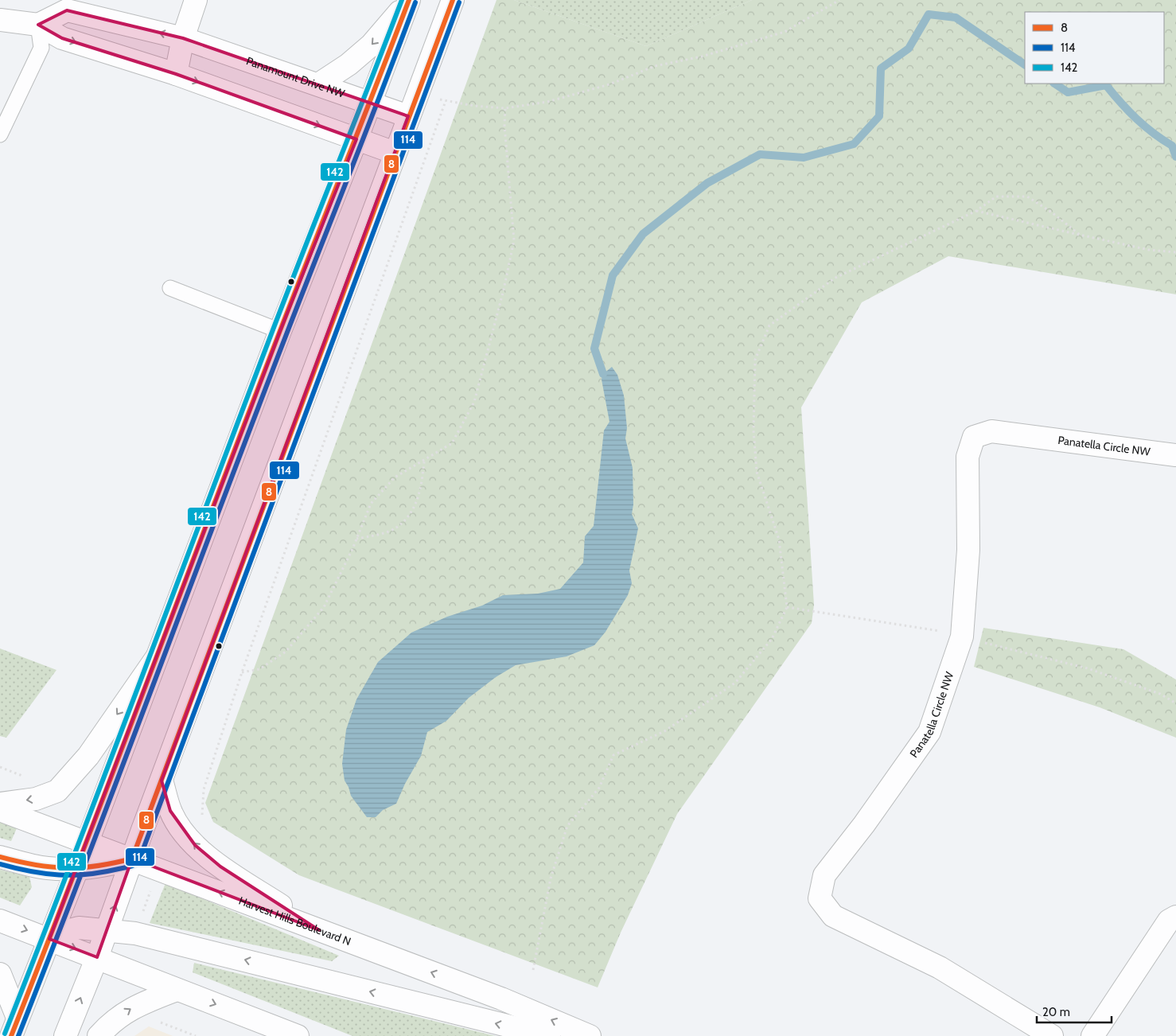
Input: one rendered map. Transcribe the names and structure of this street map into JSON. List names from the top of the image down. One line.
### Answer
{"streets":{"street":["Panamount Drive NW","Panatella Circle NW","Harvest Hills Boulevard N"]},"lines":["transit line 8","transit line 142","transit line 114"],"legend":["8","114","142"],"scale_bar":"20 m"}
